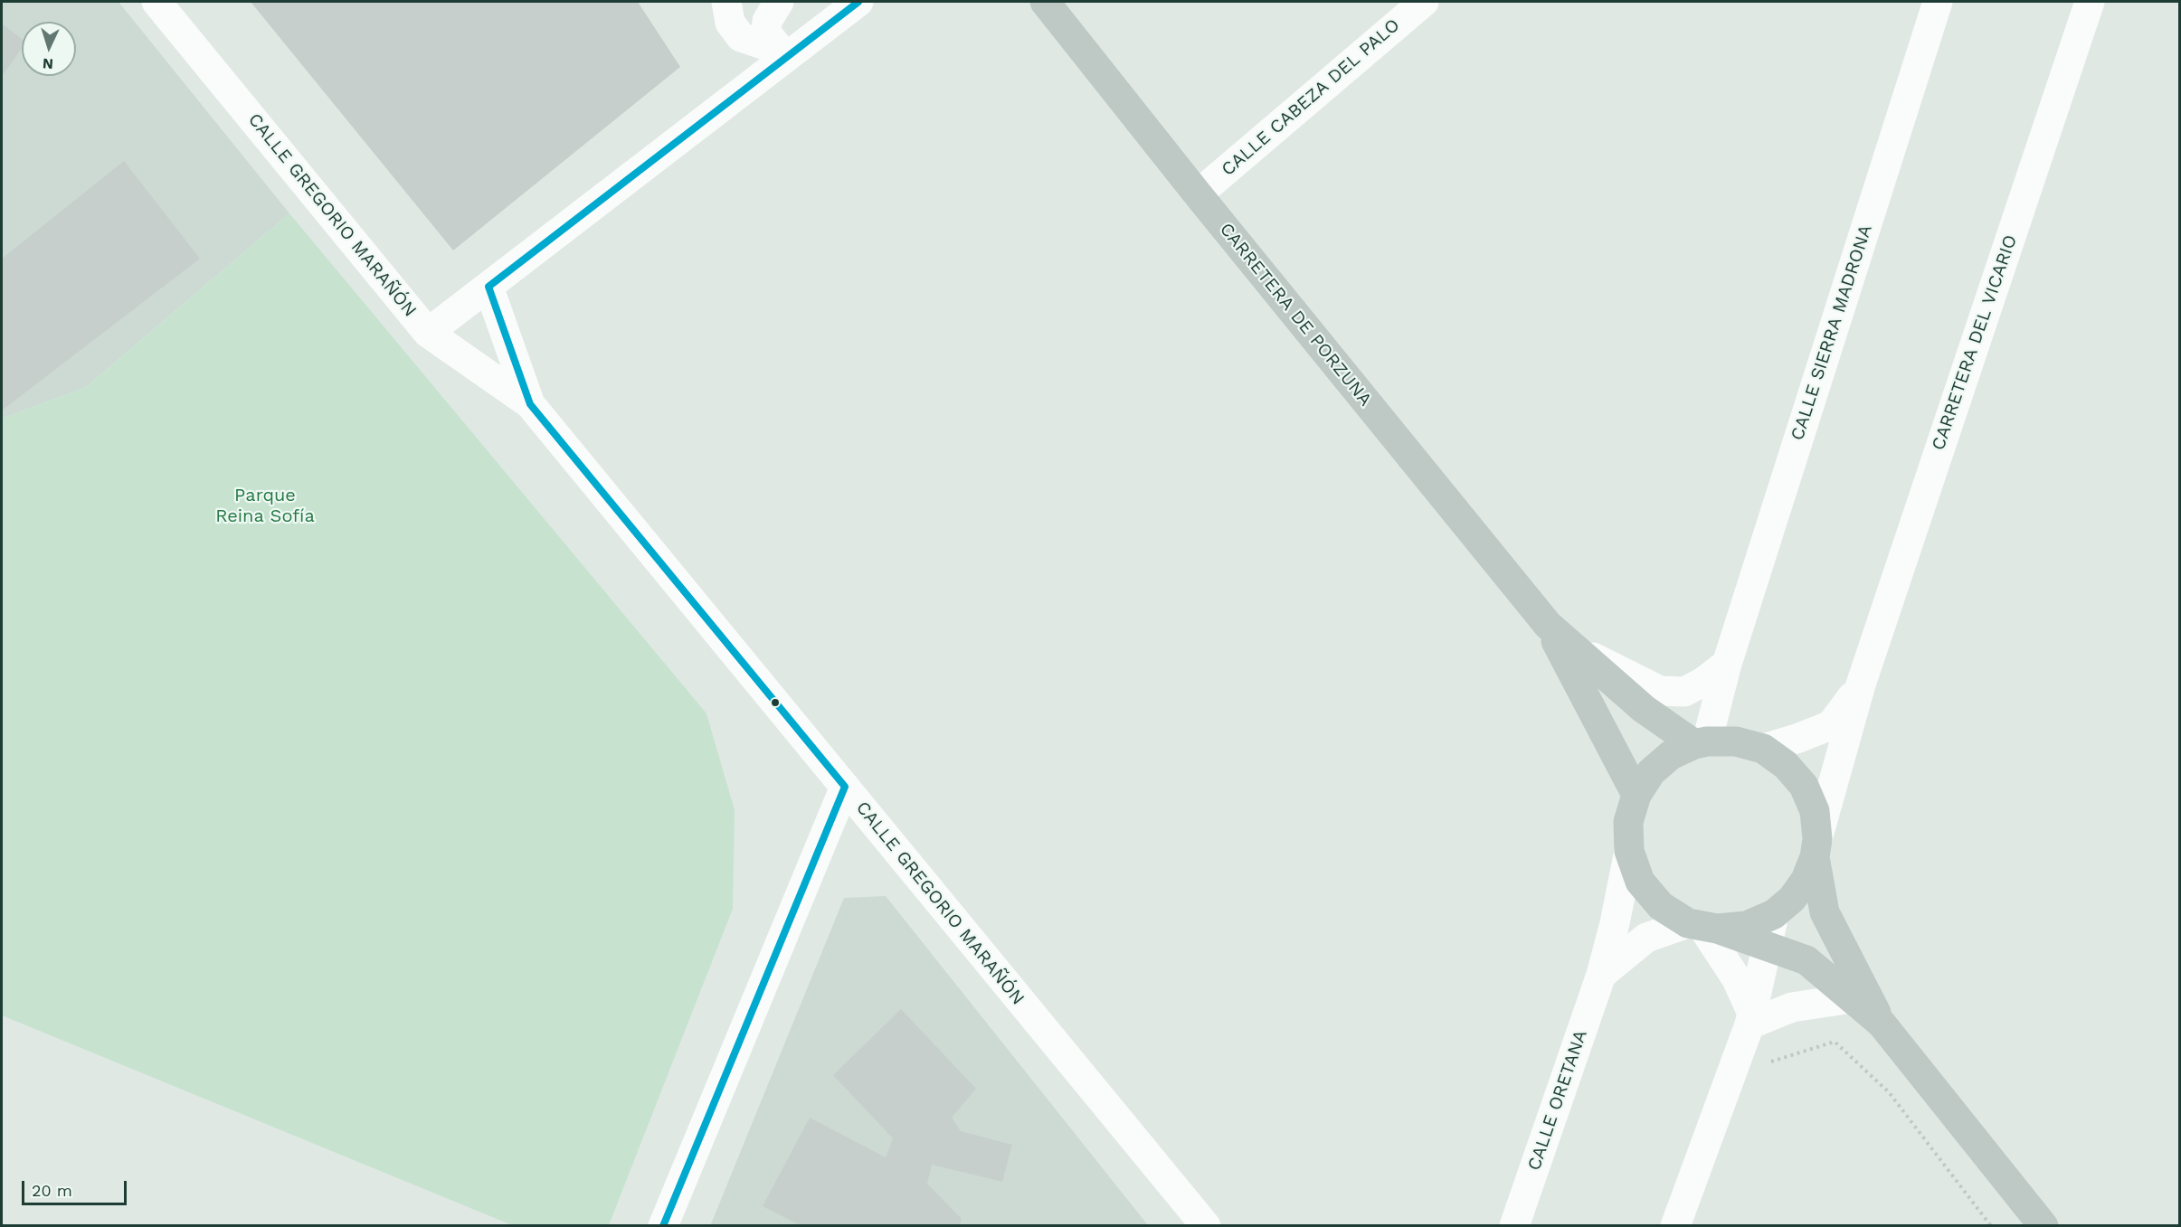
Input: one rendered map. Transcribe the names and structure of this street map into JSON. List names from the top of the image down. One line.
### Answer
{"streets":{"main road":["CARRETERA DE PORZUNA"],"street":["CALLE CABEZA DEL PALO","CALLE GREGORIO MARAÑÓN","CALLE SIERRA MADRONA","CARRETERA DEL VICARIO","CALLE ORETANA"]},"crossings":[["CALLE CABEZA DEL PALO","CARRETERA DE PORZUNA"],["CARRETERA DE PORZUNA","CALLE SIERRA MADRONA"],["CARRETERA DE PORZUNA","CARRETERA DEL VICARIO"],["CARRETERA DE PORZUNA","CALLE ORETANA"],["CALLE SIERRA MADRONA","CARRETERA DEL VICARIO"],["CALLE SIERRA MADRONA","CALLE ORETANA"],["CARRETERA DEL VICARIO","CALLE ORETANA"]],"parks":["Parque Reina Sofía"],"scale_bar":"20 m","north":"bottom"}
